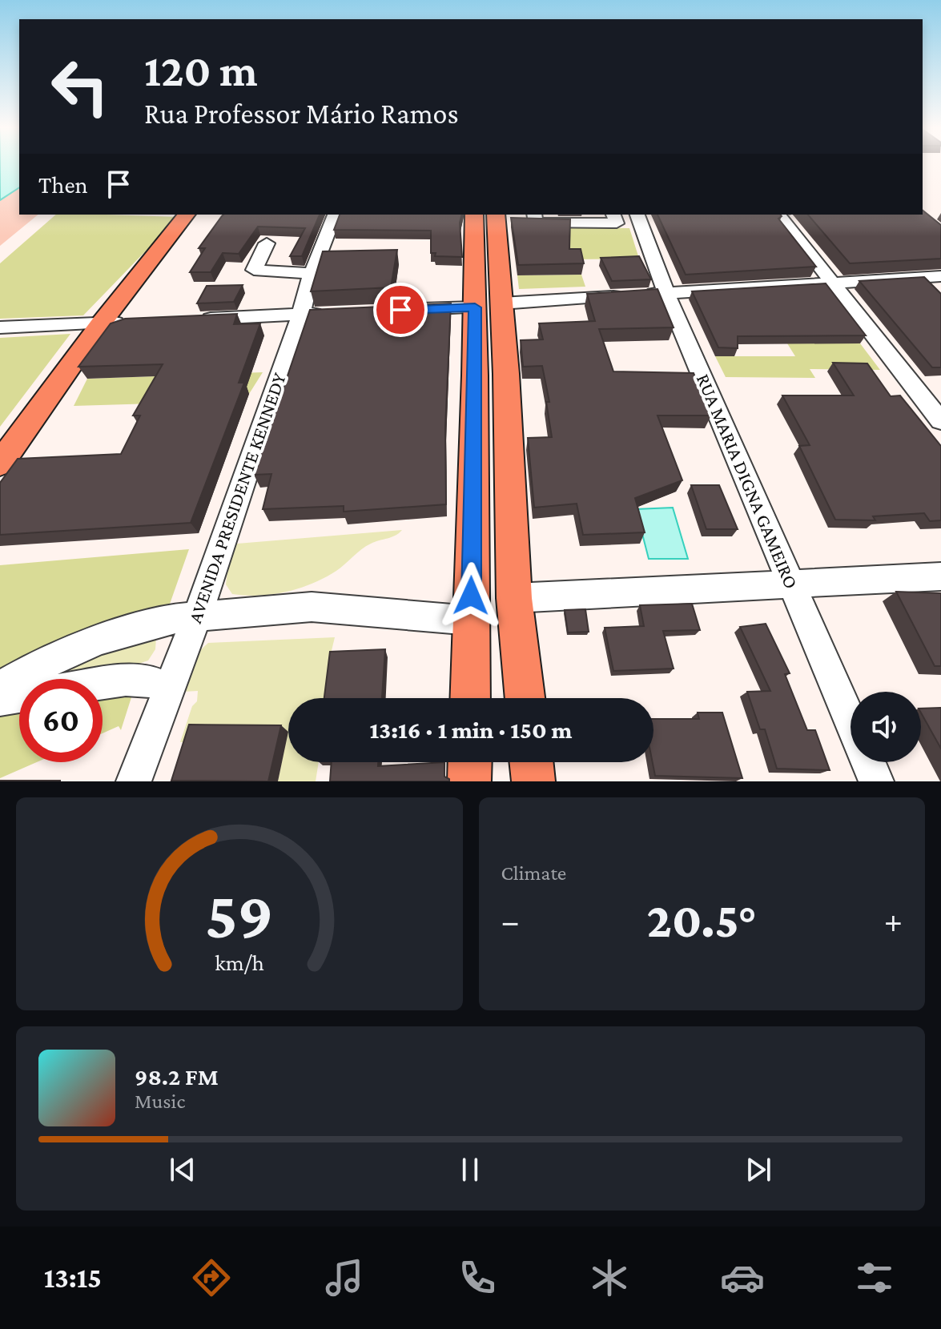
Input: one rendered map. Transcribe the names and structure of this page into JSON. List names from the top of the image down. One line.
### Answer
{"streets":{"street":["RUA MARIA DIGNA GAMEIRO","AVENIDA PRESIDENTE KENNEDY"]},"page":{"turn":["120 m","Rua Professor Mário Ramos"],"then":"Then","limit":"60","trip":"13:16 · 1 min · 150 m","tile":"Climate","heat":["−","20.5°","+"],"song":["98.2 FM","Music"],"tabs":"13:15","gauge":["59","km/h"]}}
